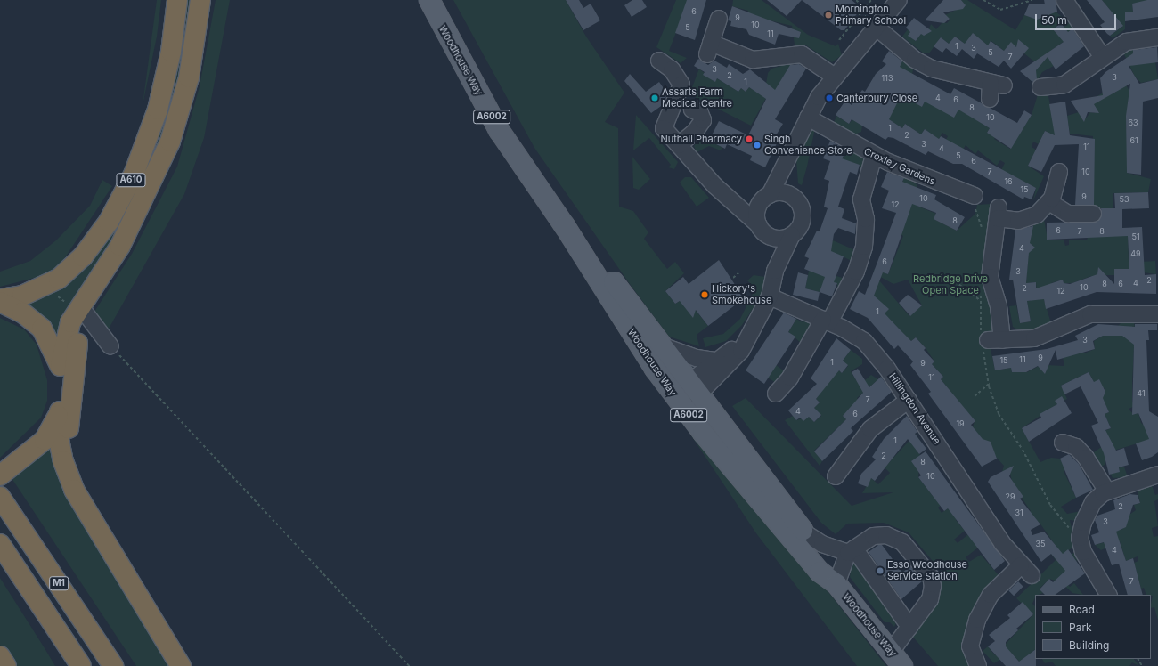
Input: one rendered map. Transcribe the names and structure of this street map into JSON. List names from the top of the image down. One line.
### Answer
{"streets":{"highway":["A610","M1"],"main road":["Woodhouse Way","A6002"],"street":["Croxley Gardens","Hillingdon Avenue"]},"crossings":[["Woodhouse Way","A6002"]],"parks":["Redbridge Drive Open Space"],"places":["Mornington Primary School","Assarts Farm Medical Centre","Canterbury Close","Nuthall Pharmacy","Singh Convenience Store","Hickory's Smokehouse","Esso Woodhouse Service Station"],"house_numbers":["6","9","10","5","11","1","3","5","7","3","2","3","113","1","4","6","8","10","63","1","2","61","3","11","4","5","6","7","10","16","15","9","10","53","12","8","6","7","8","51","4","49","6","3","2","4","8","6","10","2","12","1","3","9","11","15","1","9","11","41","7","4","6","19","1","2","8","10","29","2","31","3","35","4","7"],"legend":["Road","Park","Building"],"scale_bar":"50 m"}
